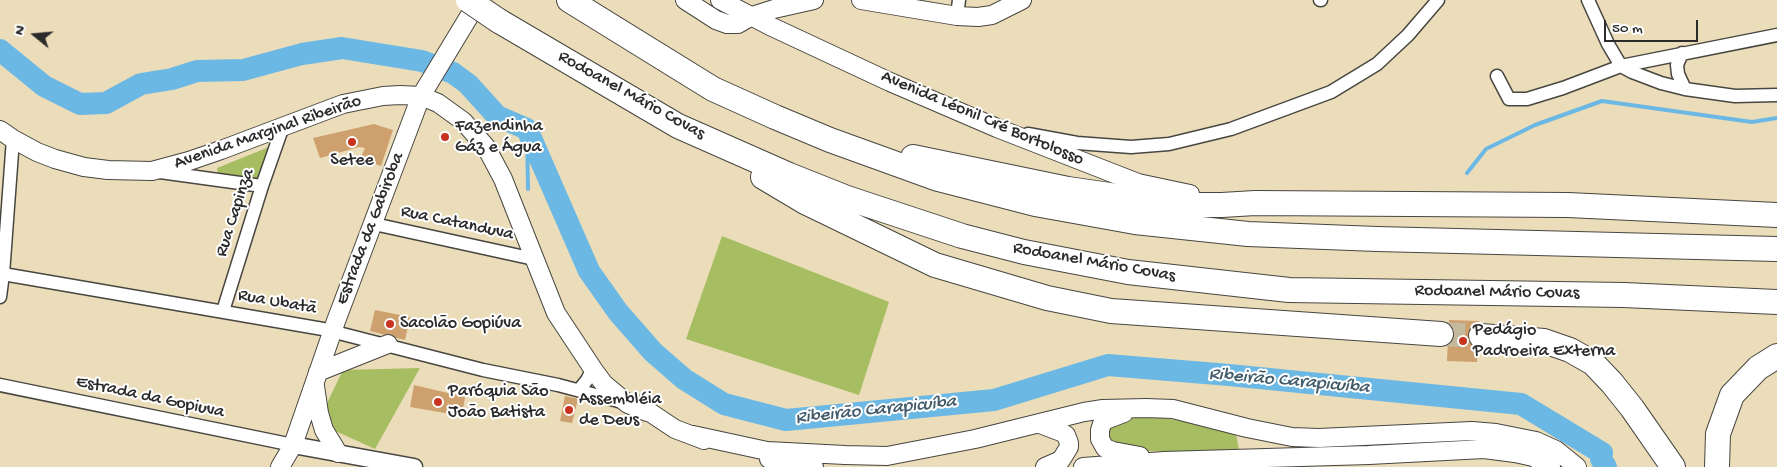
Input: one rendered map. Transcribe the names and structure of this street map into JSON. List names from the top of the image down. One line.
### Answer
{"streets":{"highway":["Rodoanel Mário Covas"],"main road":["Avenida Léonil Cré Bortolosso","Avenida Marginal Ribeirão","Estrada da Gabiroba"],"street":["Rua Capinza","Rua Catanduva","Rua Ubatã","Estrada da Gopiuva"]},"crossings":[["Avenida Marginal Ribeirão","Rua Capinza"],["Avenida Marginal Ribeirão","Rua Catanduva"],["Avenida Marginal Ribeirão","Estrada da Gabiroba"],["Avenida Marginal Ribeirão","Rua Ubatã"],["Rua Capinza","Rua Ubatã"],["Rua Catanduva","Estrada da Gabiroba"],["Estrada da Gabiroba","Rua Ubatã"],["Estrada da Gabiroba","Estrada da Gopiuva"]],"water":["Ribeirão Carapicuíba"],"places":["Fazendinha Gáz e Água","Setee","Sacolão Gopiúva","Pedágio Padroeira Externa","Paróquia São João Batista","Assembléia de Deus"],"scale_bar":"50 m","north":"left"}
